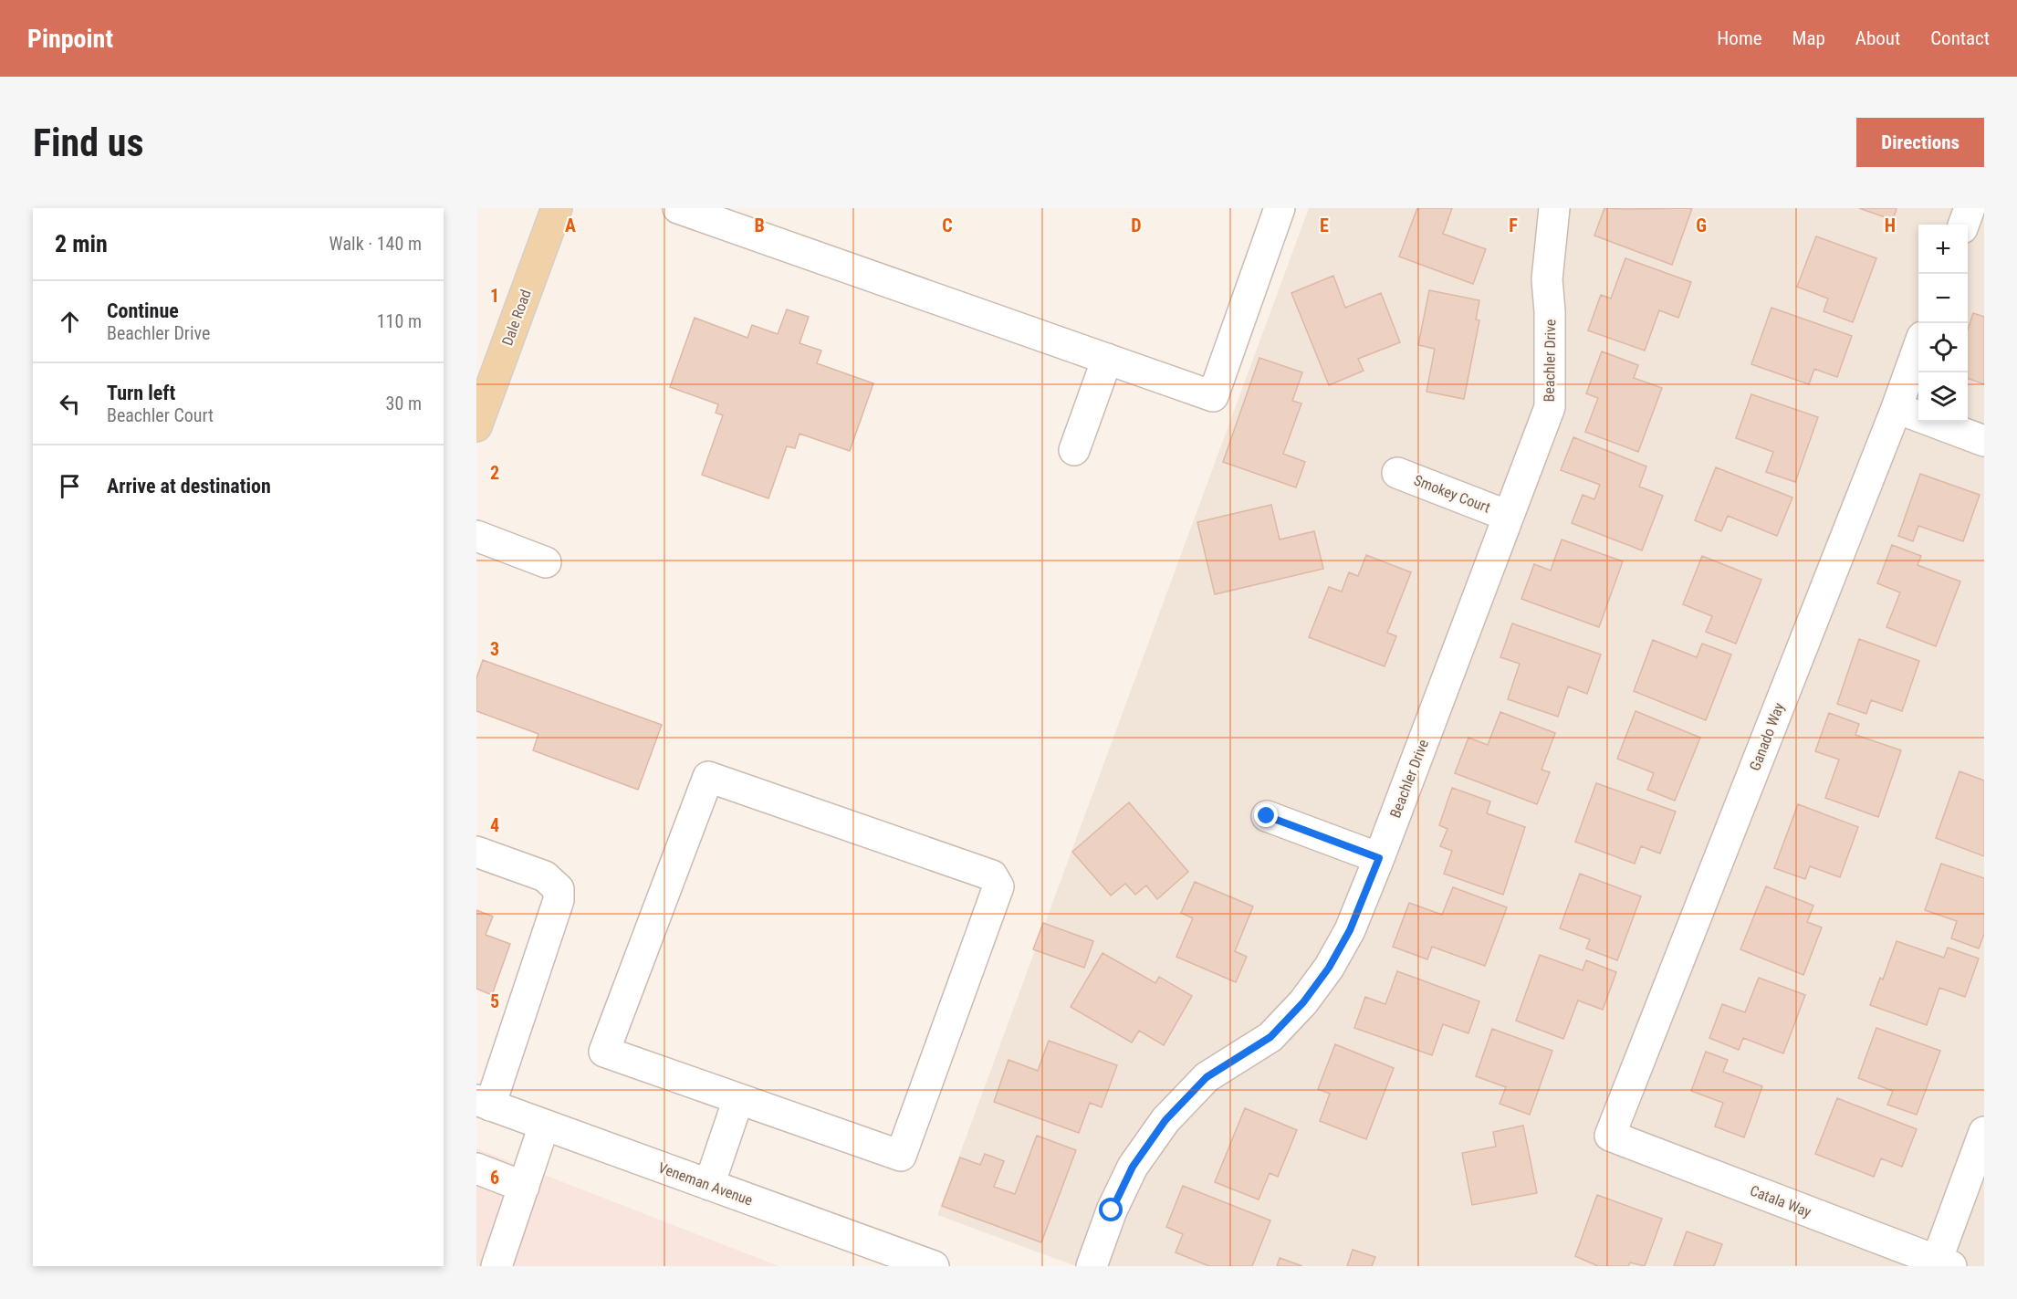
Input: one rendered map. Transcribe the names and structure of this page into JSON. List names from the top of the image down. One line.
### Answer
{"streets":{"main road":["Dale Road"],"street":["Beachler Drive","Smokey Court","Ganado Way","Veneman Avenue","Catala Way"]},"crossings":[["Beachler Drive","Smokey Court"],["Ganado Way","Catala Way"]],"page":{"header":"Pinpoint","nav":["Home","Map","About","Contact"],"buttons":"Directions","title":"Find us","heading":["2 min","Walk · 140 m"],"map_buttons":["+","−"],"list":[["Continue","Beachler Drive","110 m"],["Turn left","Beachler Court","30 m"],"Arrive at destination"]},"grid":{"columns":["A","B","C","D","E","F","G","H"],"rows":["1","2","3","4","5","6"]}}
